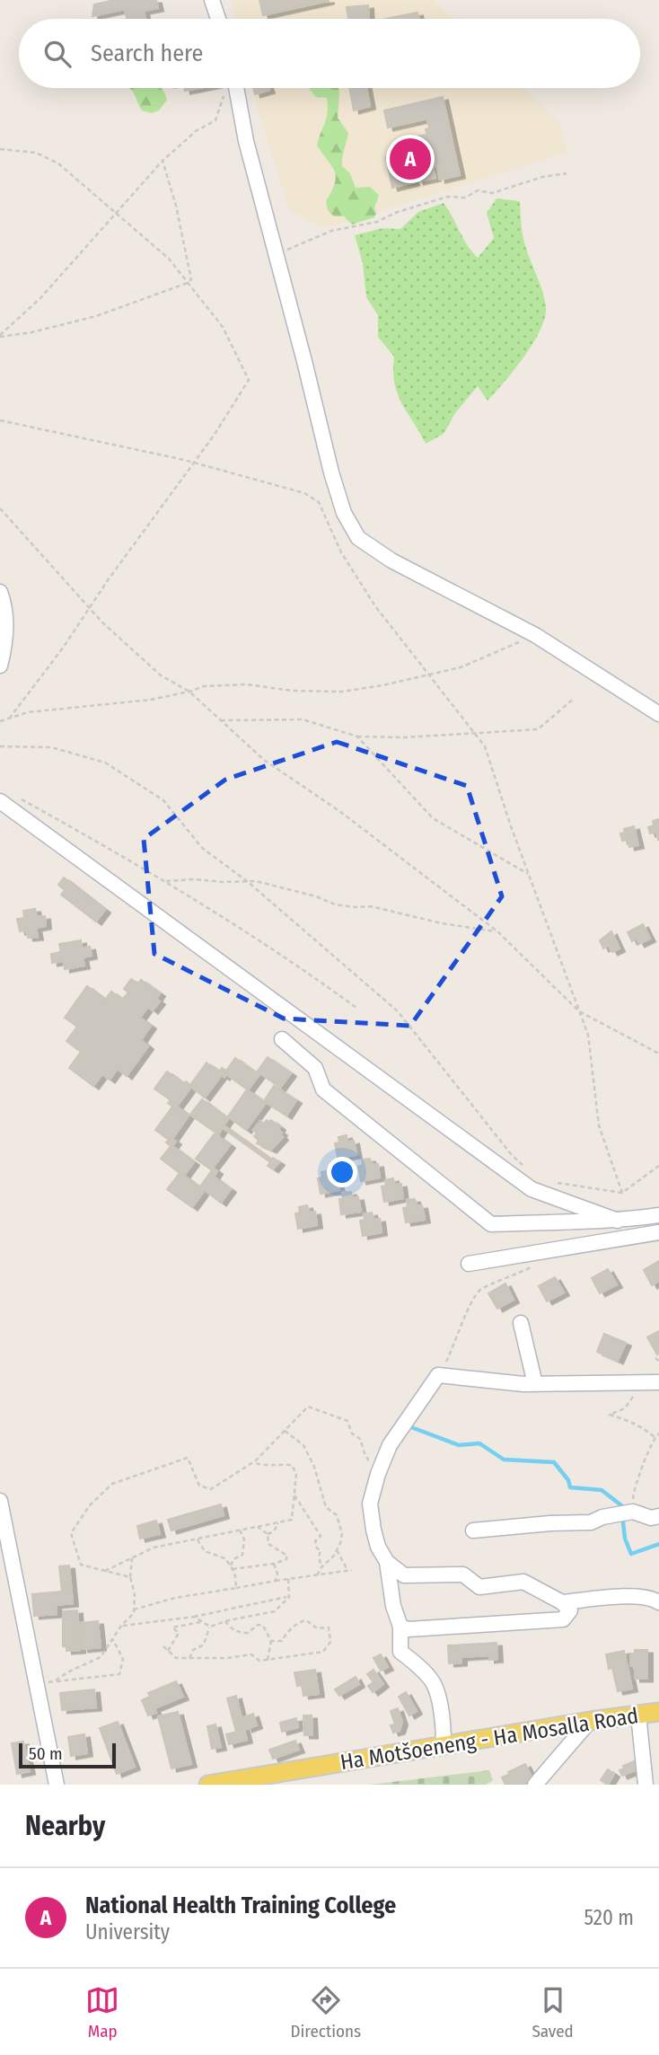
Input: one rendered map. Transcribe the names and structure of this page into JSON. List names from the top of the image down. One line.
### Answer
{"streets":{"main road":["Ha Motšoeneng - Ha Mosalla Road"]},"scale_bar":"50 m","page":{"search":"Search here","pins":"A","scale":"50 m","heading":"Nearby","list":[{"mark":"A","name":"National Health Training College","note":"University","value":"520 m"}],"nav":["Map","Directions","Saved"]}}
